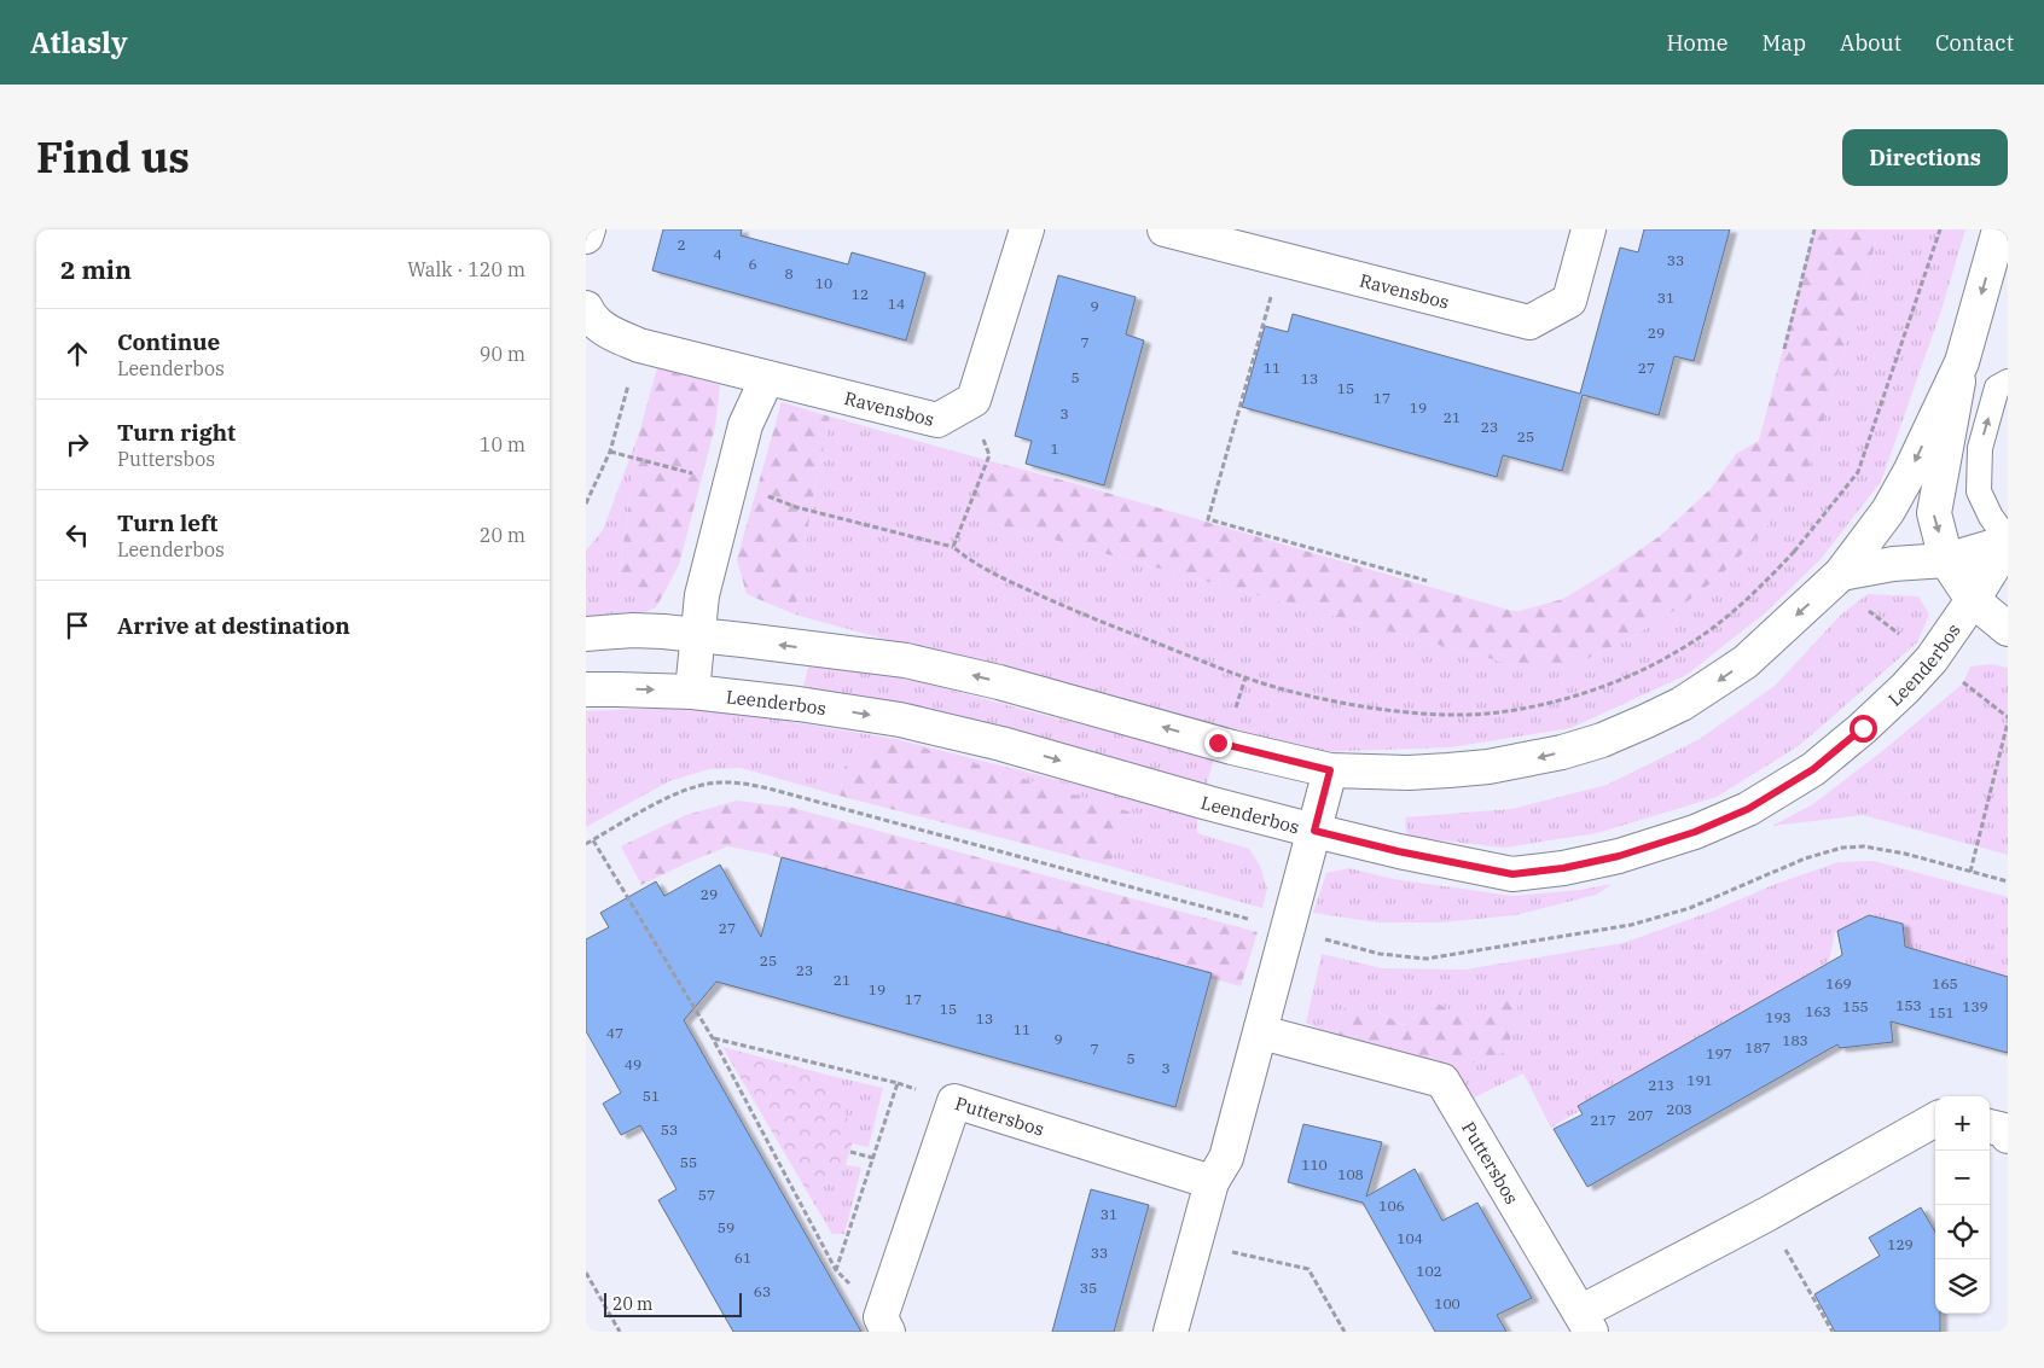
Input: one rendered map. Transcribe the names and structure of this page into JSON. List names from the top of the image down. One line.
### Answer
{"streets":{"street":["Ravensbos","Leenderbos","Puttersbos"]},"house_numbers":["2","4","33","6","8","10","12","31","14","9","29","7","11","27","5","13","15","17","19","3","21","23","25","1","29","27","25","23","21","169","165","19","17","153","155","139","15","163","151","193","13","11","47","9","183","187","7","197","5","49","3","191","213","51","203","207","217","53","55","110","108","57","106","31","59","104","129","33","61","102","35","63","100"],"scale_bar":"20 m","page":{"header":"Atlasly","nav":["Home","Map","About","Contact"],"title":"Find us","buttons":"Directions","heading":["2 min","Walk · 120 m"],"list":[["Continue","Leenderbos","90 m"],["Turn right","Puttersbos","10 m"],["Turn left","Leenderbos","20 m"],"Arrive at destination"],"map_buttons":["+","−"],"scale":"20 m"}}
